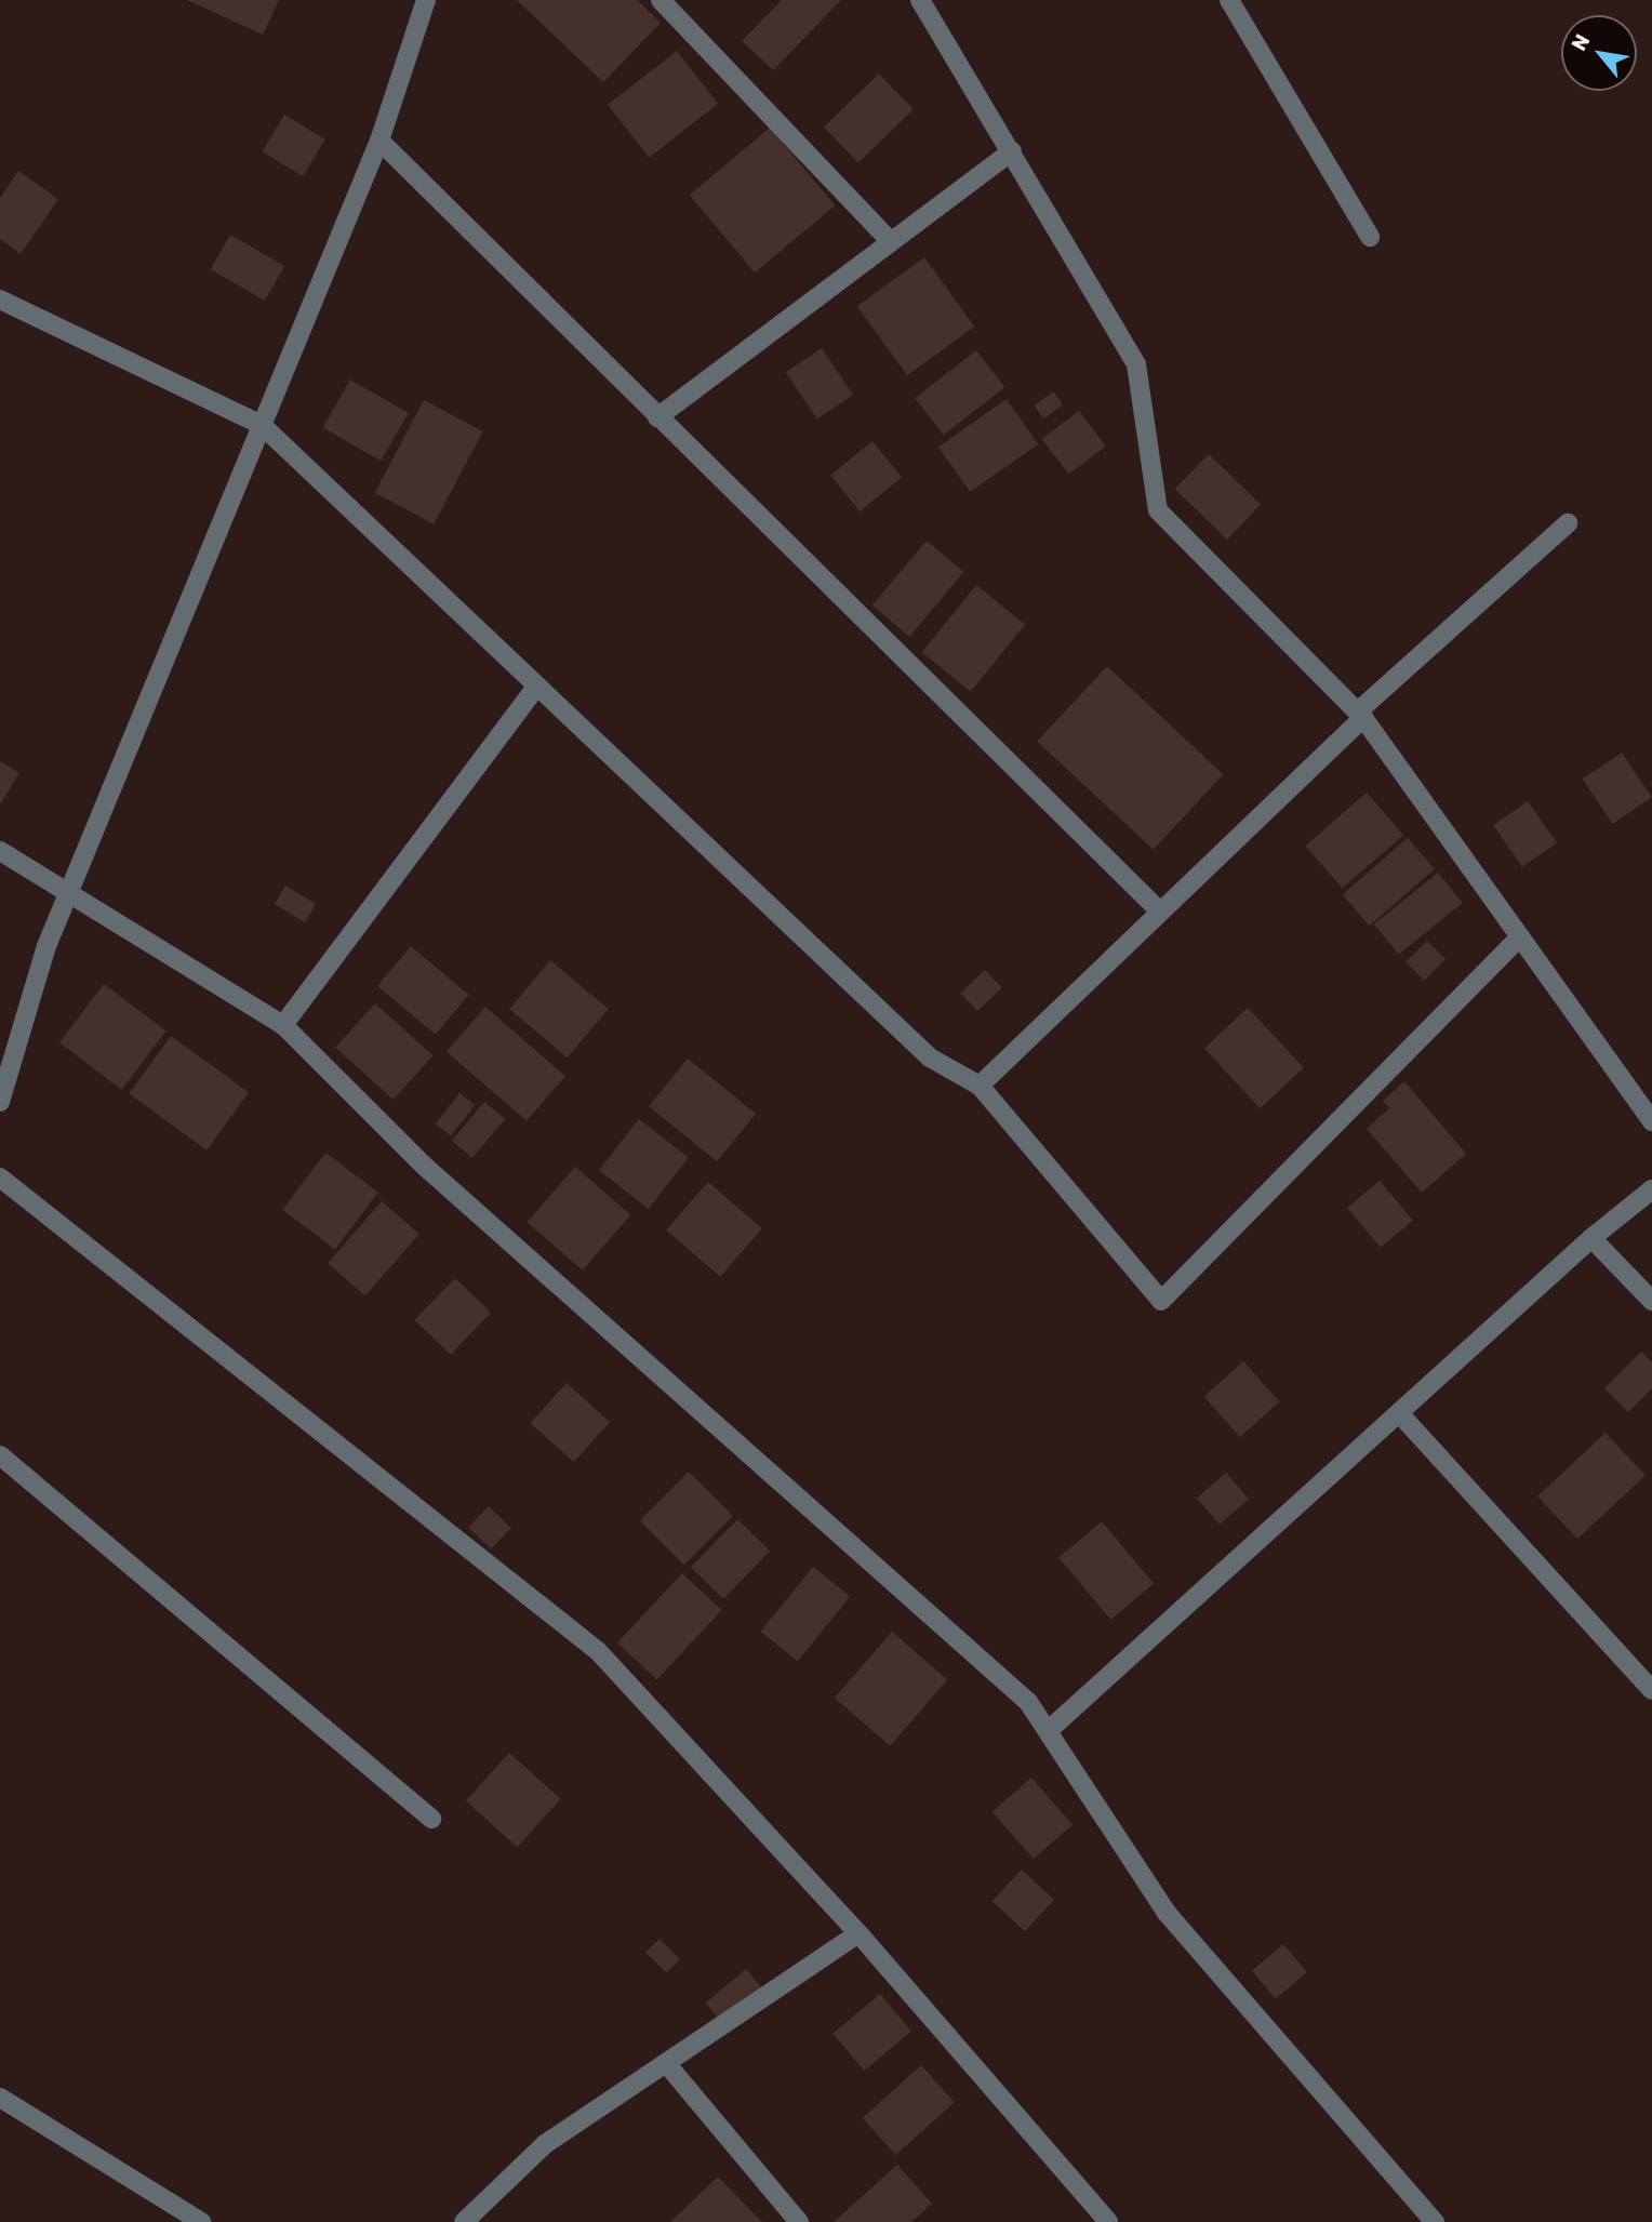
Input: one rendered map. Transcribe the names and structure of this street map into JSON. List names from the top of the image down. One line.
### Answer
{"north":"top left"}
